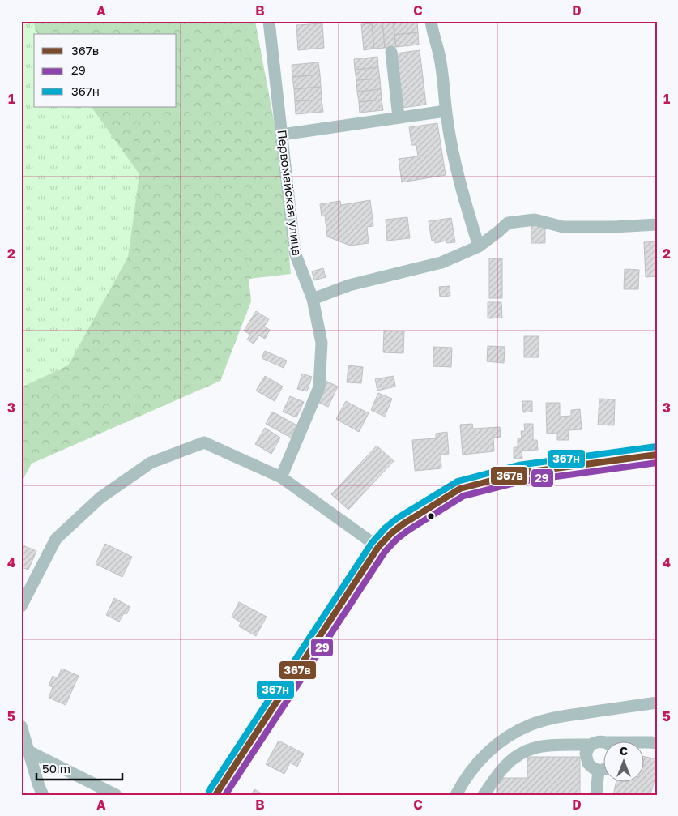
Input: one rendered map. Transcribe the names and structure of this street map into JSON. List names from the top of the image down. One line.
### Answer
{"streets":{"street":["Первомайская улица"]},"lines":["transit line 367н","transit line 367в","transit line 29"],"legend":["367в","29","367н"],"scale_bar":"50 m","north":"top","grid":{"columns":["A","B","C","D"],"rows":["1","2","3","4","5"]}}
